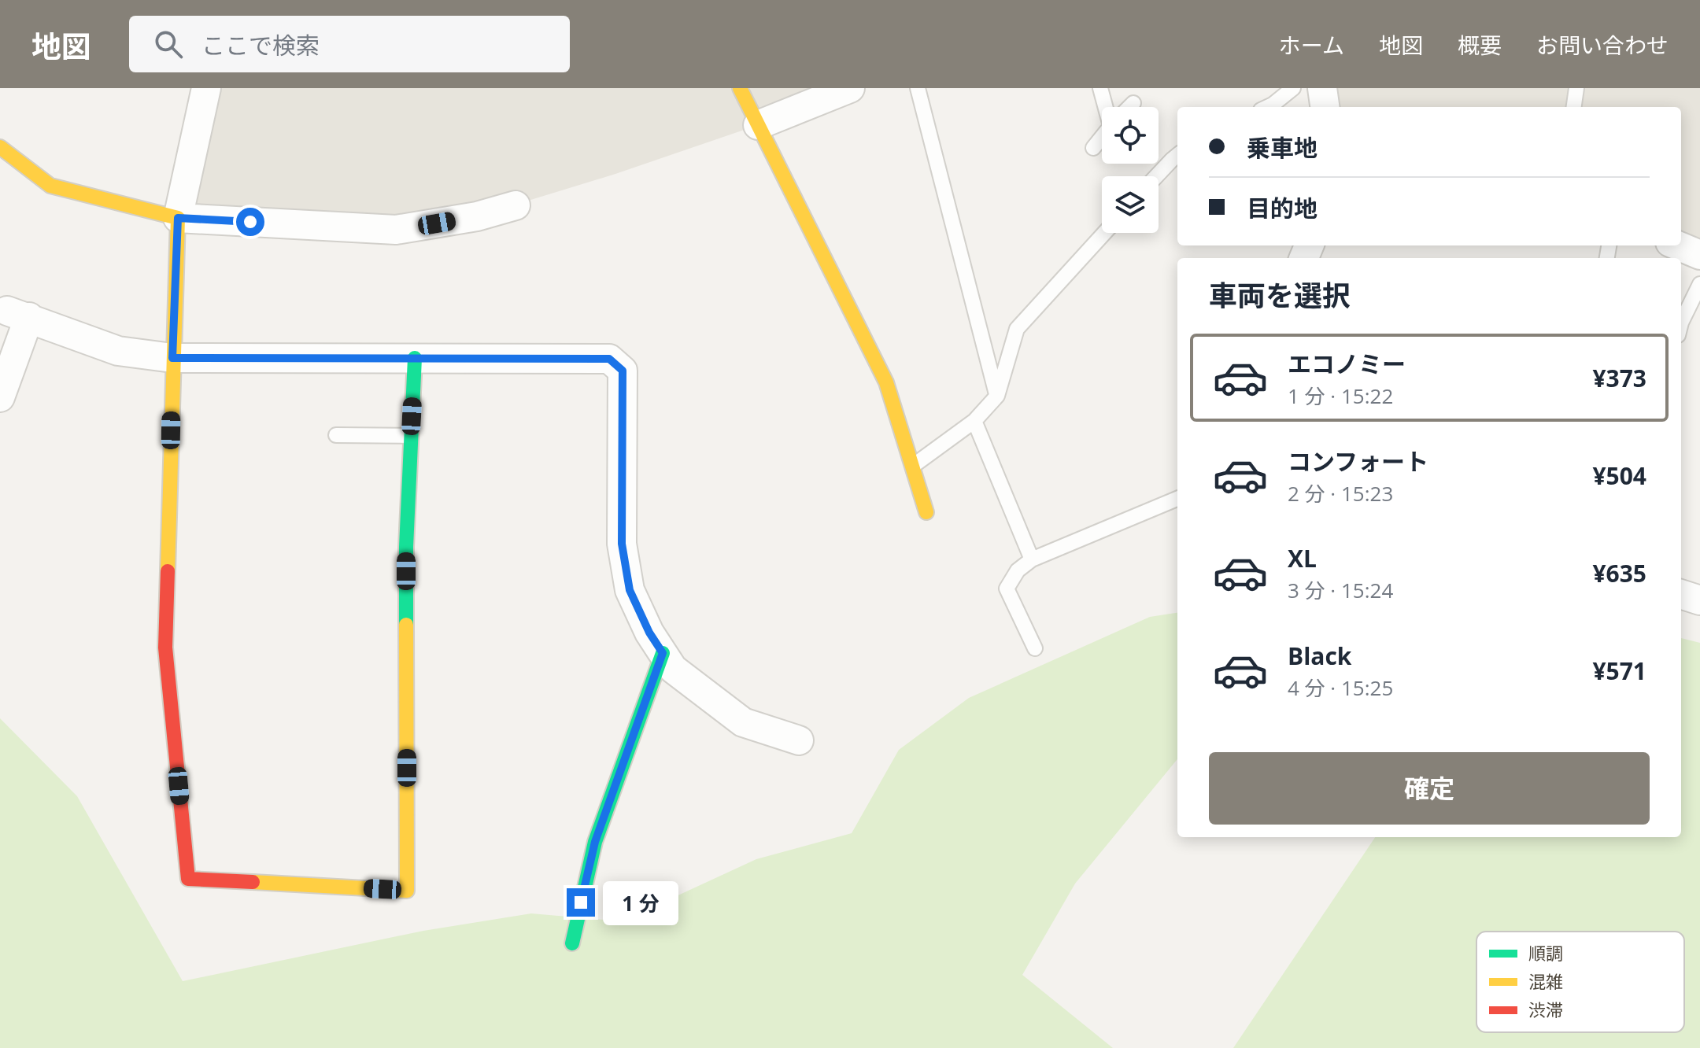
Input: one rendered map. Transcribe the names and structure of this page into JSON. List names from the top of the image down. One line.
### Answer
{"legend":["順調","混雑","渋滞"],"page":{"header":"地図","search":"ここで検索","nav":["ホーム","地図","概要","お問い合わせ"],"banner":["乗車地","目的地"],"heading":"車両を選択","list":[{"name":"エコノミー","note":"1 分 · 15:22","value":"¥373"},{"name":"コンフォート","note":"2 分 · 15:23","value":"¥504"},{"name":"XL","note":"3 分 · 15:24","value":"¥635"},{"name":"Black","note":"4 分 · 15:25","value":"¥571"}],"buttons":"確定","bubble":"1 分"}}
